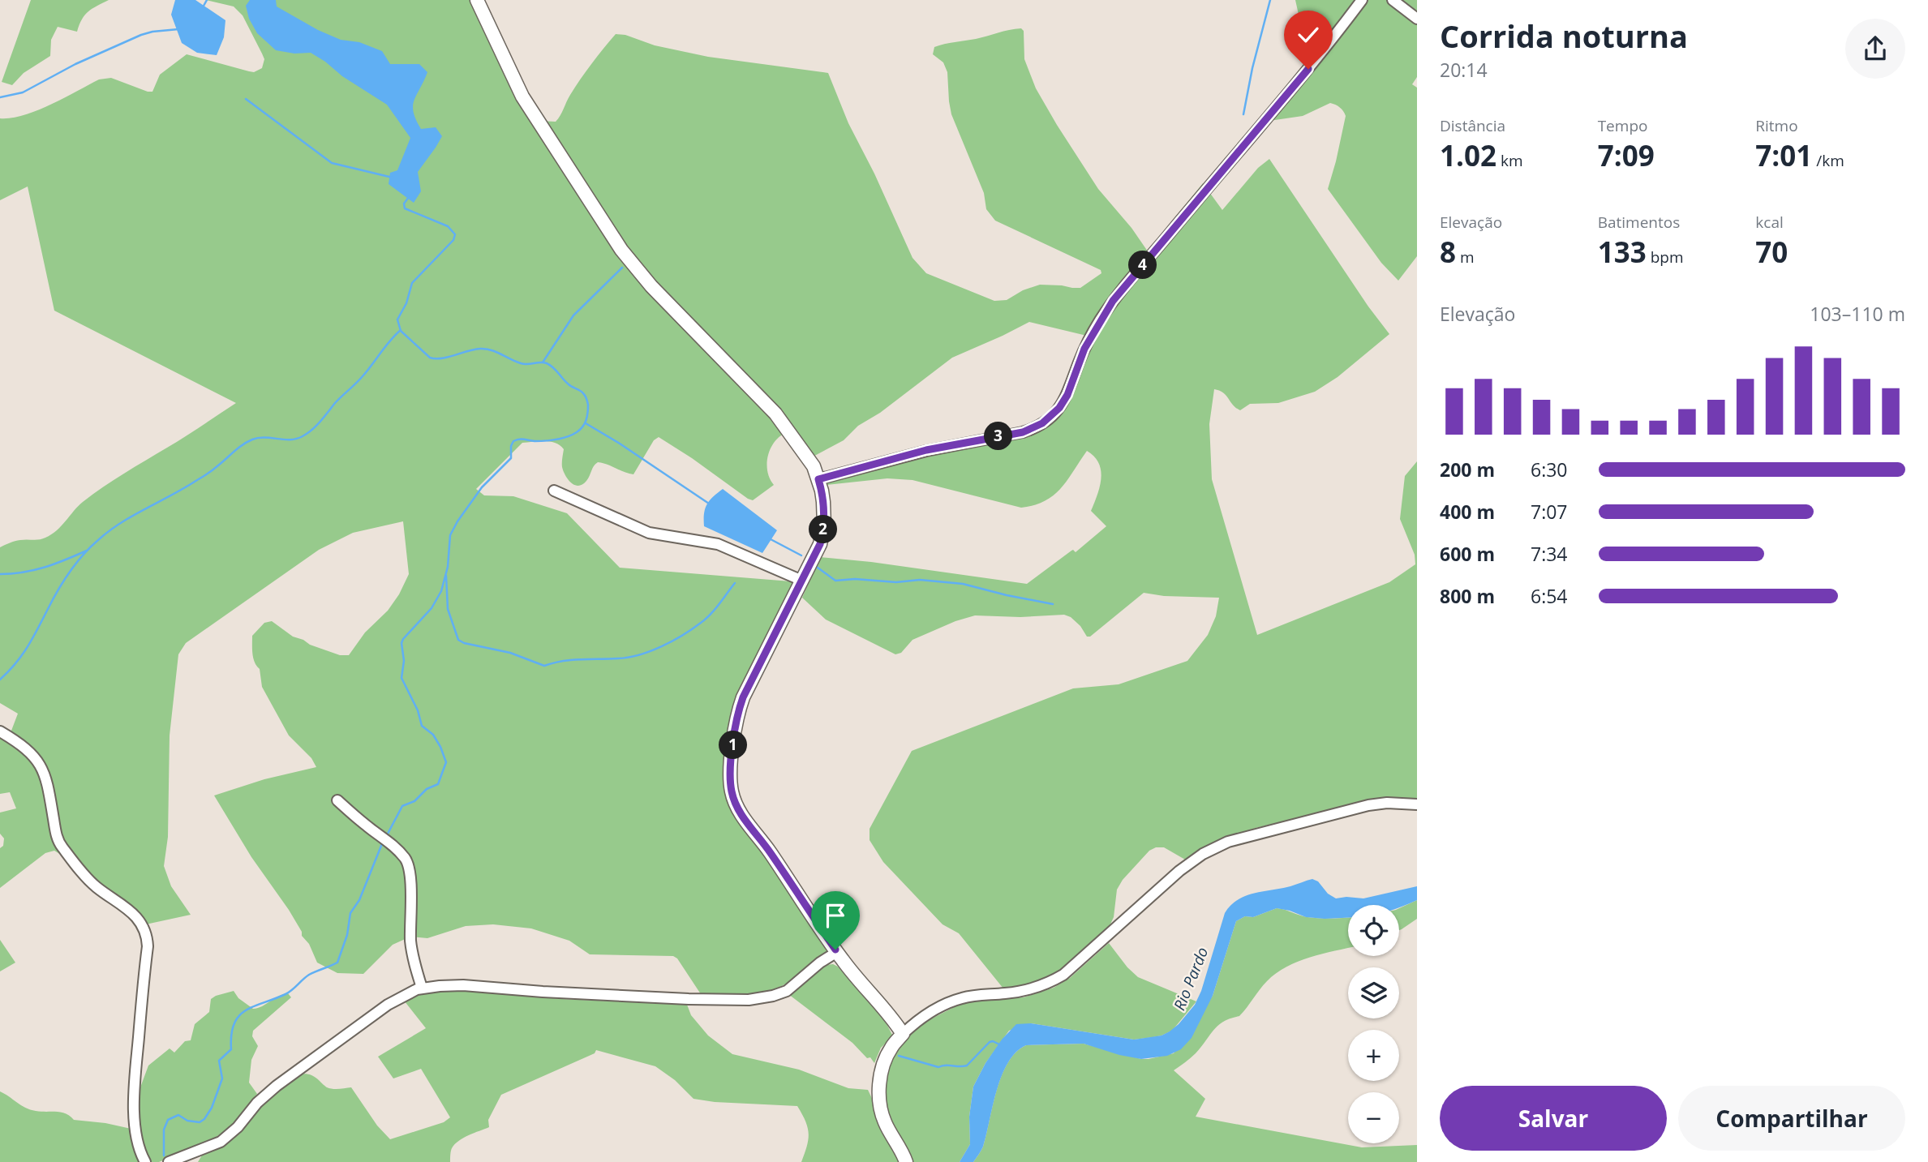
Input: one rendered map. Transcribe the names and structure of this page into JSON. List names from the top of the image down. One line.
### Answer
{"water":["Rio Pardo"],"page":{"heading":["Corrida noturna","20:14"],"stats":[["Distância","1.02 km"],["Tempo","7:09"],["Ritmo","7:01 /km"],["Elevação","8 m"],["Batimentos","133 bpm"],["kcal","70"]],"pins":["4","3","2","1"],"chart":["Elevação","103–110 m"],"list":[{"name":"200 m","note":"6:30"},{"name":"400 m","note":"7:07"},{"name":"600 m","note":"7:34"},{"name":"800 m","note":"6:54"}],"map_buttons":["+","−"],"buttons":["Salvar","Compartilhar"]}}
